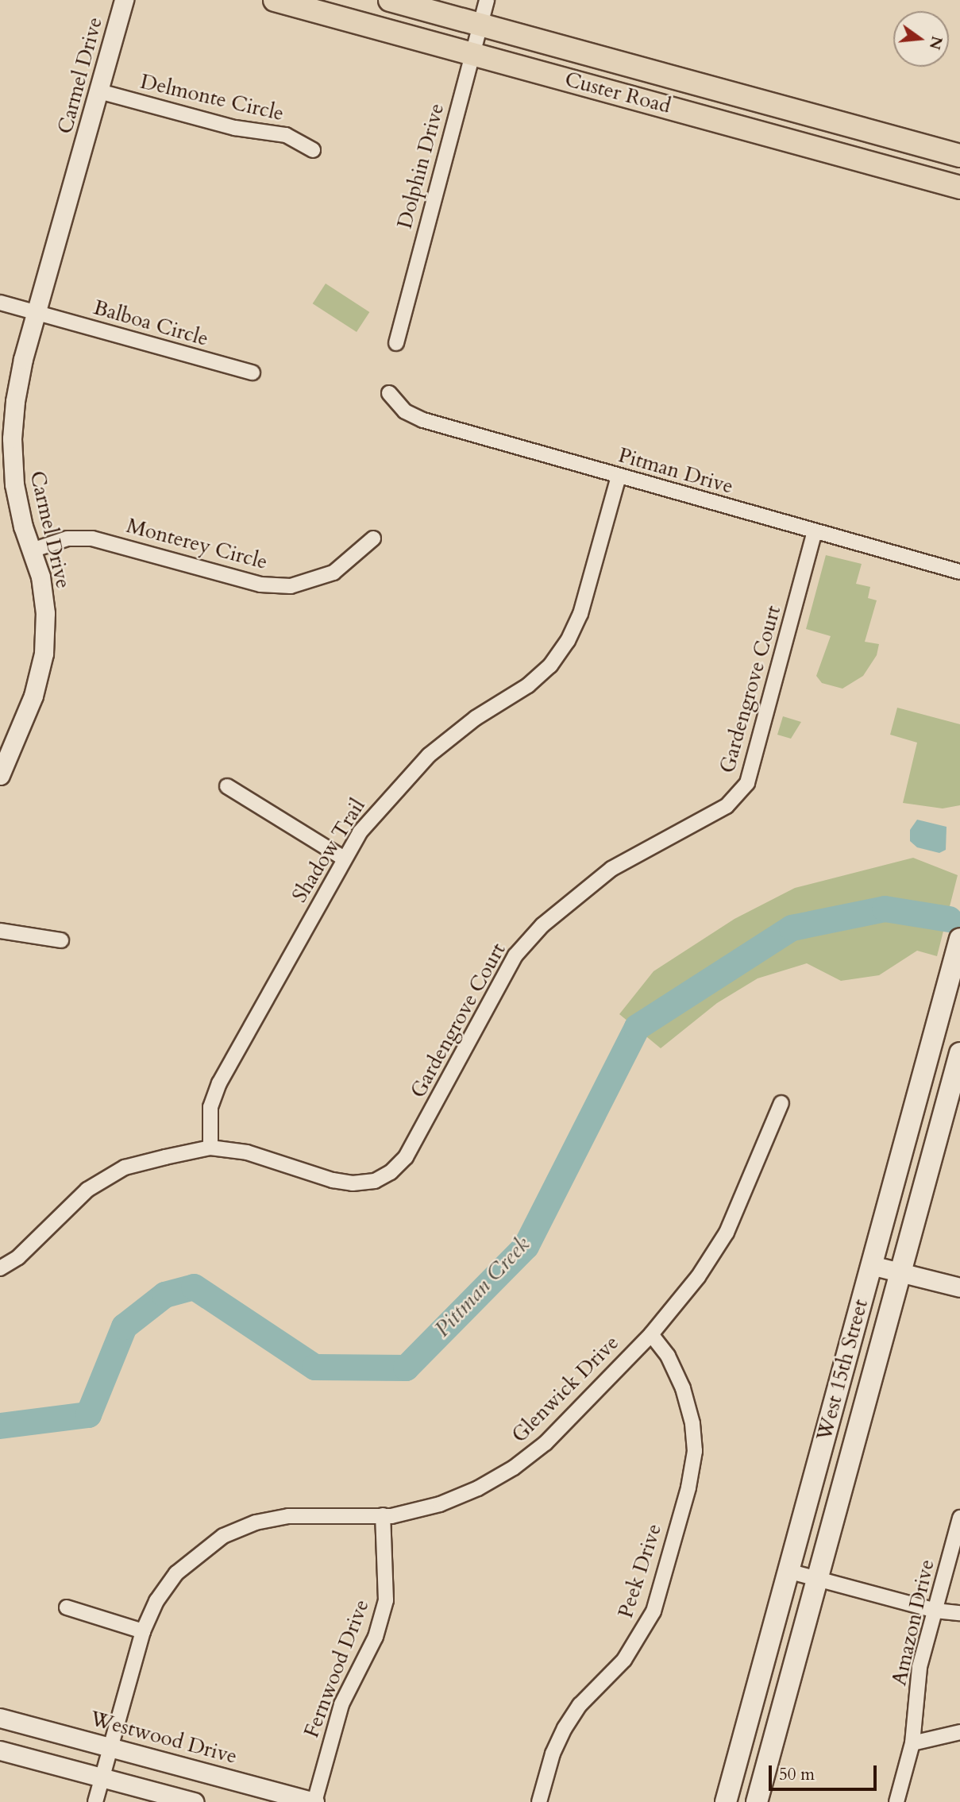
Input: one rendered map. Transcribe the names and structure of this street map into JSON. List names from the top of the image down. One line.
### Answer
{"streets":{"main road":["Custer Road","West 15th Street"],"street":["Carmel Drive","Delmonte Circle","Dolphin Drive","Balboa Circle","Pitman Drive","Monterey Circle","Gardengrove Court","Shadow Trail","Glenwick Drive","Peek Drive","Amazon Drive","Fernwood Drive","Westwood Drive"]},"crossings":[["Carmel Drive","Delmonte Circle"],["Carmel Drive","Balboa Circle"],["Carmel Drive","Monterey Circle"],["Custer Road","Dolphin Drive"],["Pitman Drive","Gardengrove Court"],["Pitman Drive","Shadow Trail"],["Gardengrove Court","Shadow Trail"],["Glenwick Drive","Peek Drive"],["Glenwick Drive","Fernwood Drive"],["Glenwick Drive","Westwood Drive"],["Fernwood Drive","Westwood Drive"]],"water":["Pittman Creek"],"scale_bar":"50 m","north":"right"}
